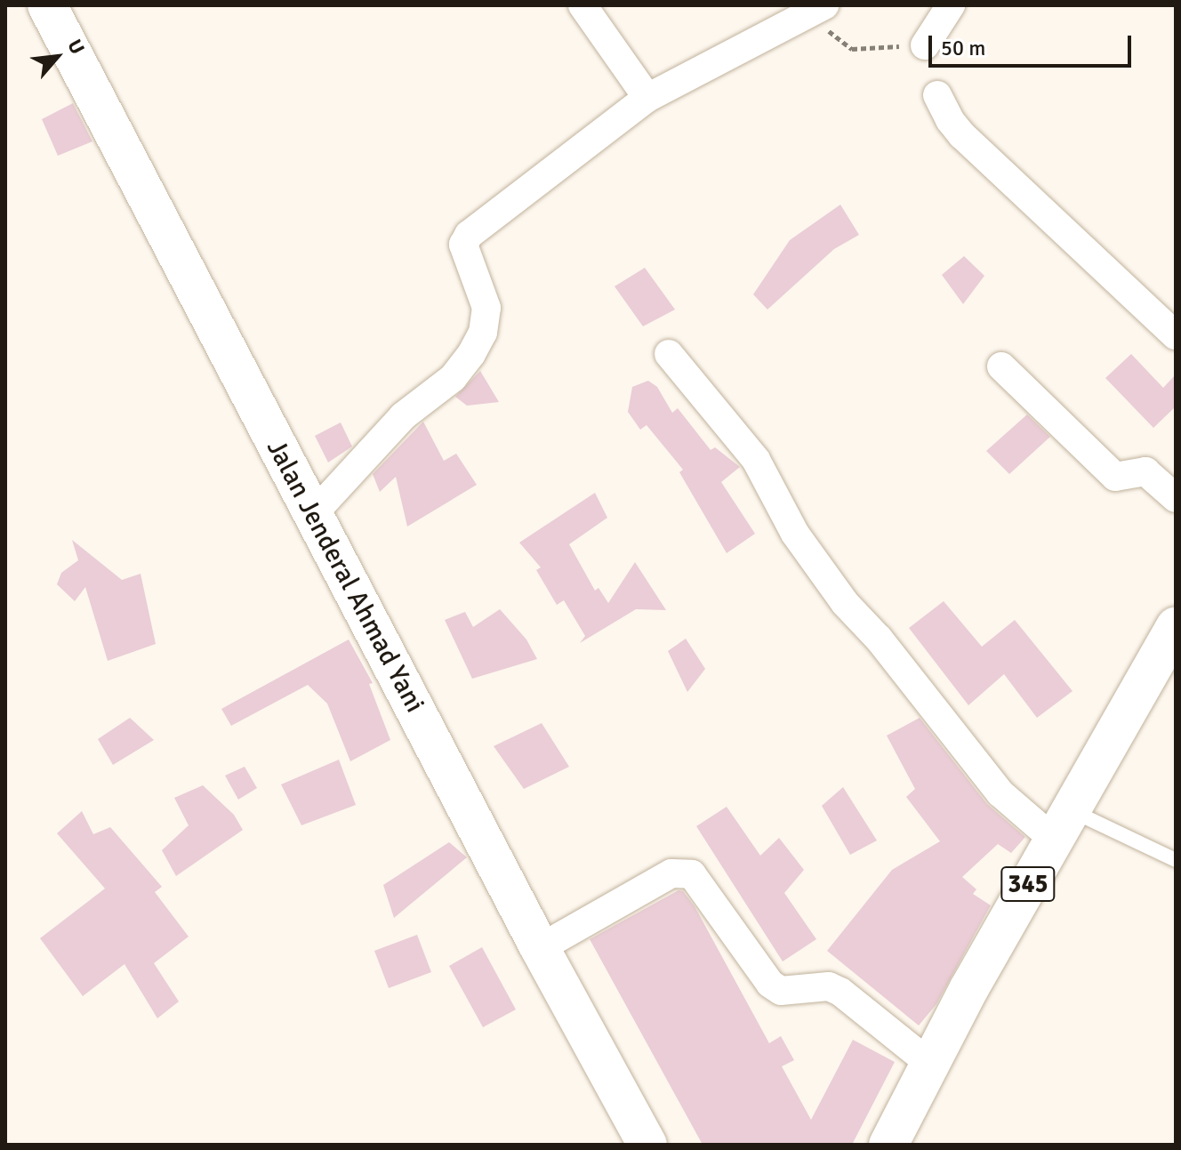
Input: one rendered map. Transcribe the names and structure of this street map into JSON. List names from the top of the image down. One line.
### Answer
{"streets":{"main road":["Jalan Jenderal Ahmad Yani","345"]},"scale_bar":"50 m","north":"top right"}
